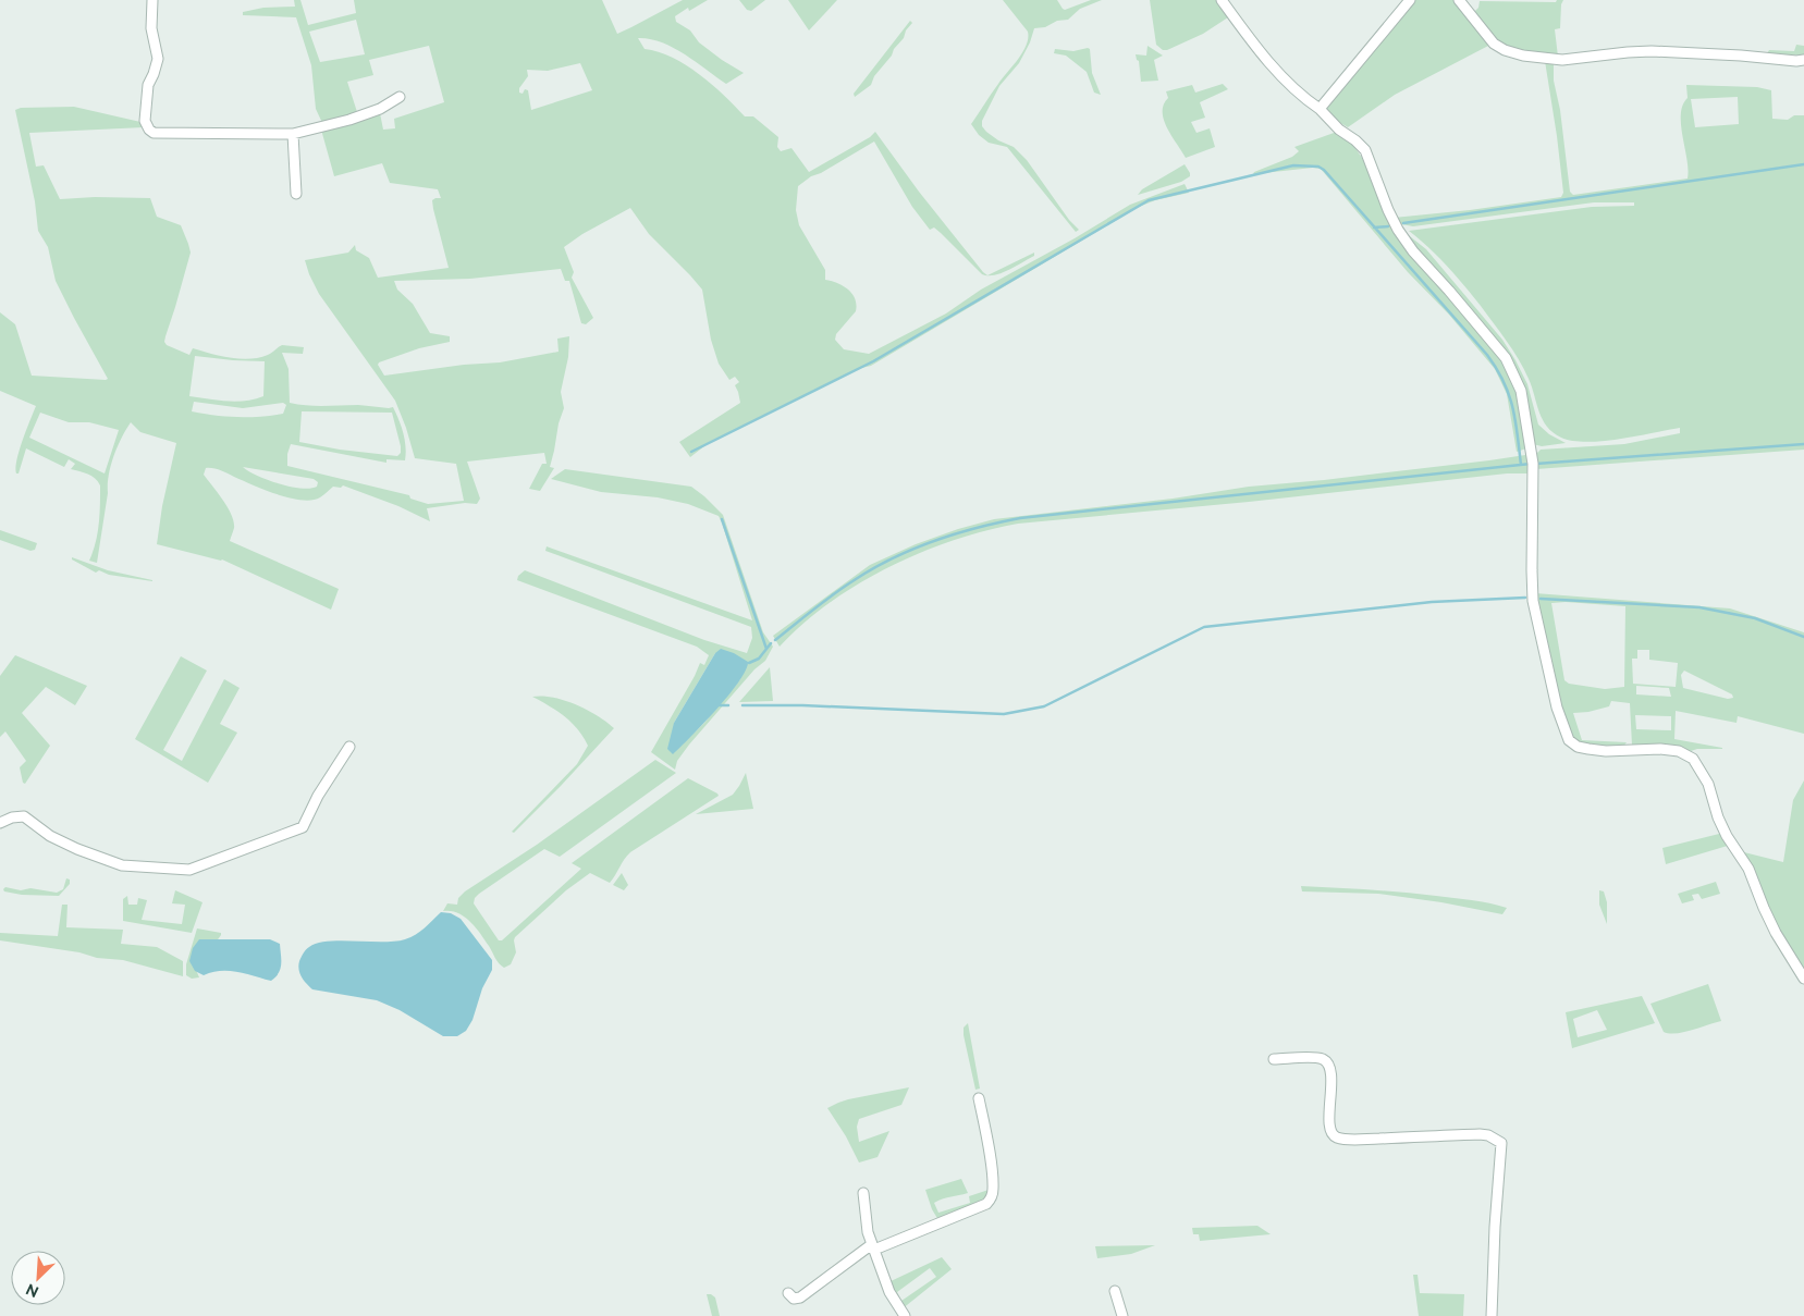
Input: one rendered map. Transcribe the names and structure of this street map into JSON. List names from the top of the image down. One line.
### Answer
{"north":"bottom left"}
